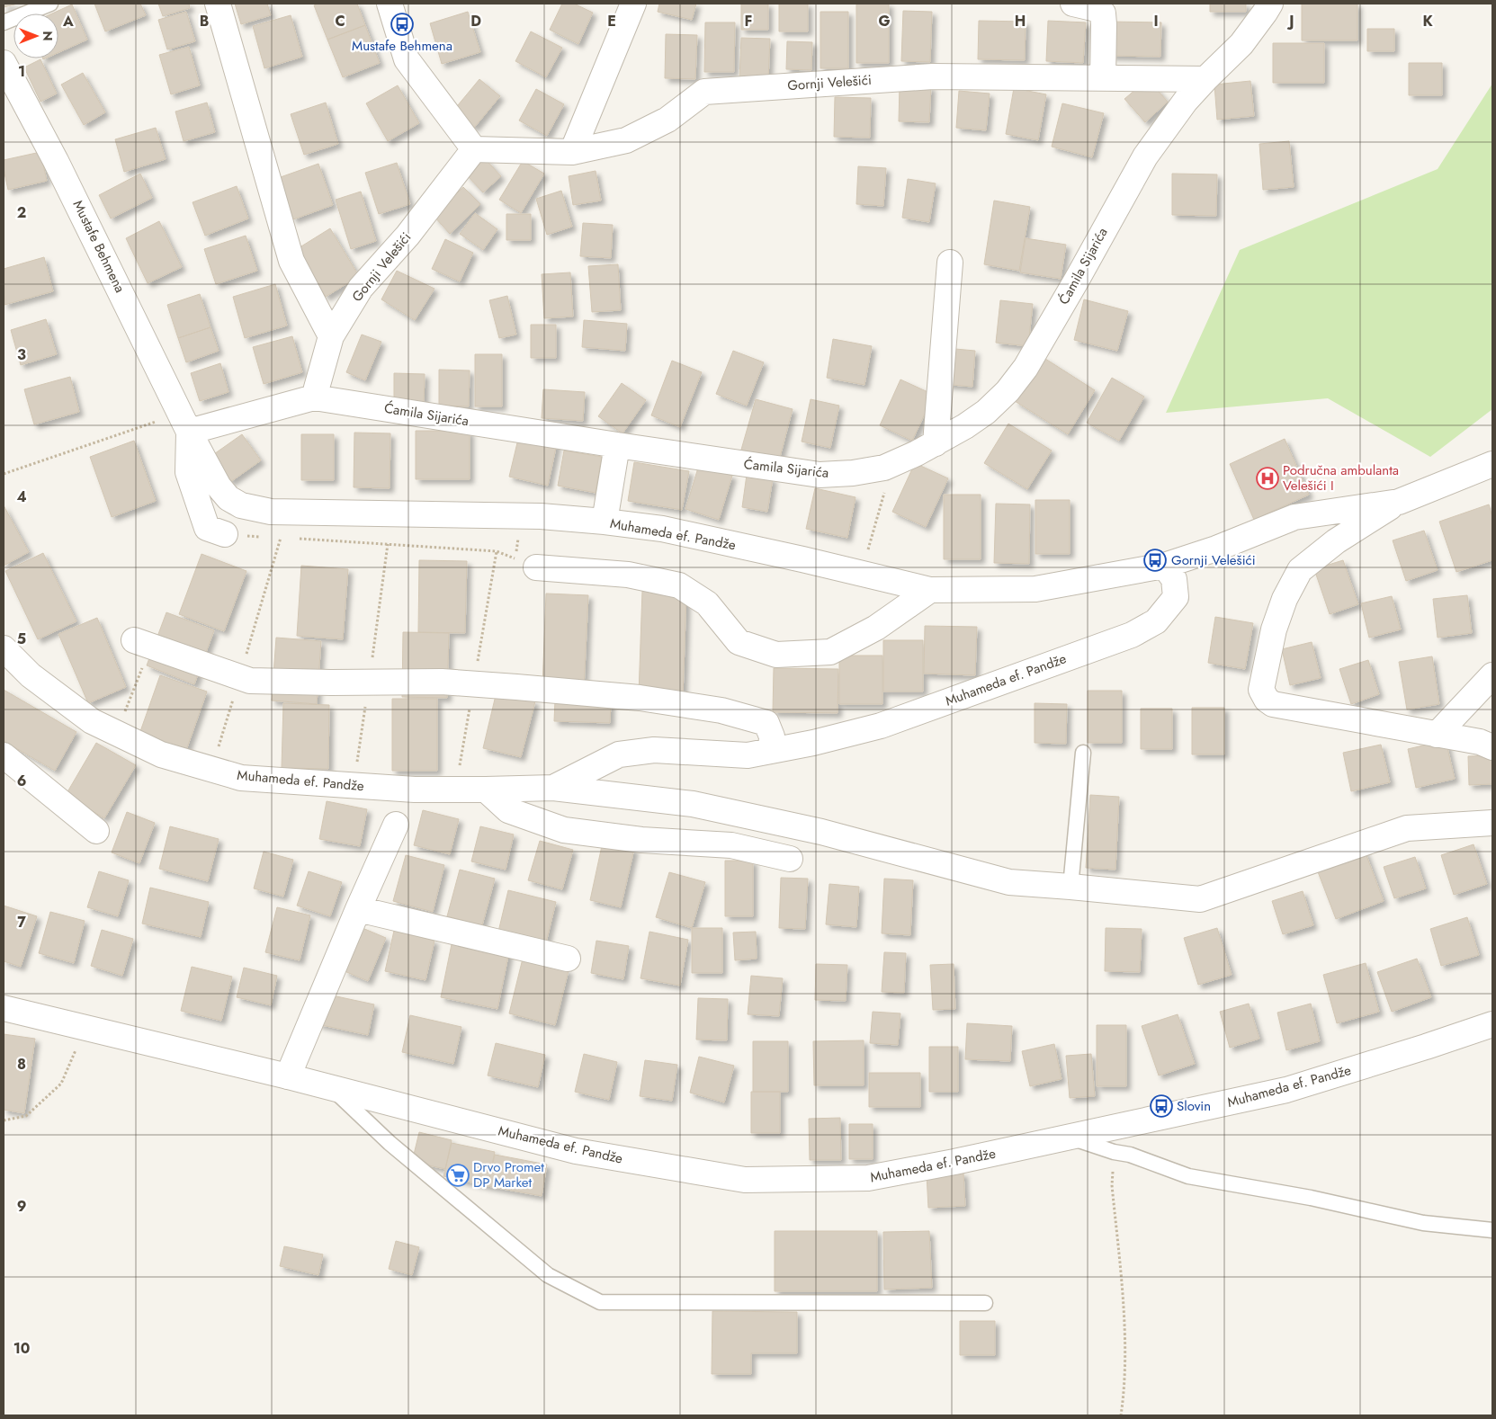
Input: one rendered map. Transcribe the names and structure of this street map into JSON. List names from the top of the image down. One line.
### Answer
{"streets":{"street":["Gornji Velešići","Mustafe Behmena","Ćamila Sijarića","Muhameda ef. Pandže"]},"crossings":[["Gornji Velešići","Ćamila Sijarića"],["Mustafe Behmena","Ćamila Sijarića"],["Mustafe Behmena","Muhameda ef. Pandže"],["Ćamila Sijarića","Muhameda ef. Pandže"]],"places":{"bus stop":["Mustafe Behmena","Gornji Velešići","Slovin"],"hospital":["Područna ambulanta Velešići I"],"supermarket":["Drvo Promet DP Market"]},"north":"right","grid":{"columns":["A","B","C","D","E","F","G","H","I","J","K"],"rows":["1","2","3","4","5","6","7","8","9","10"]}}
